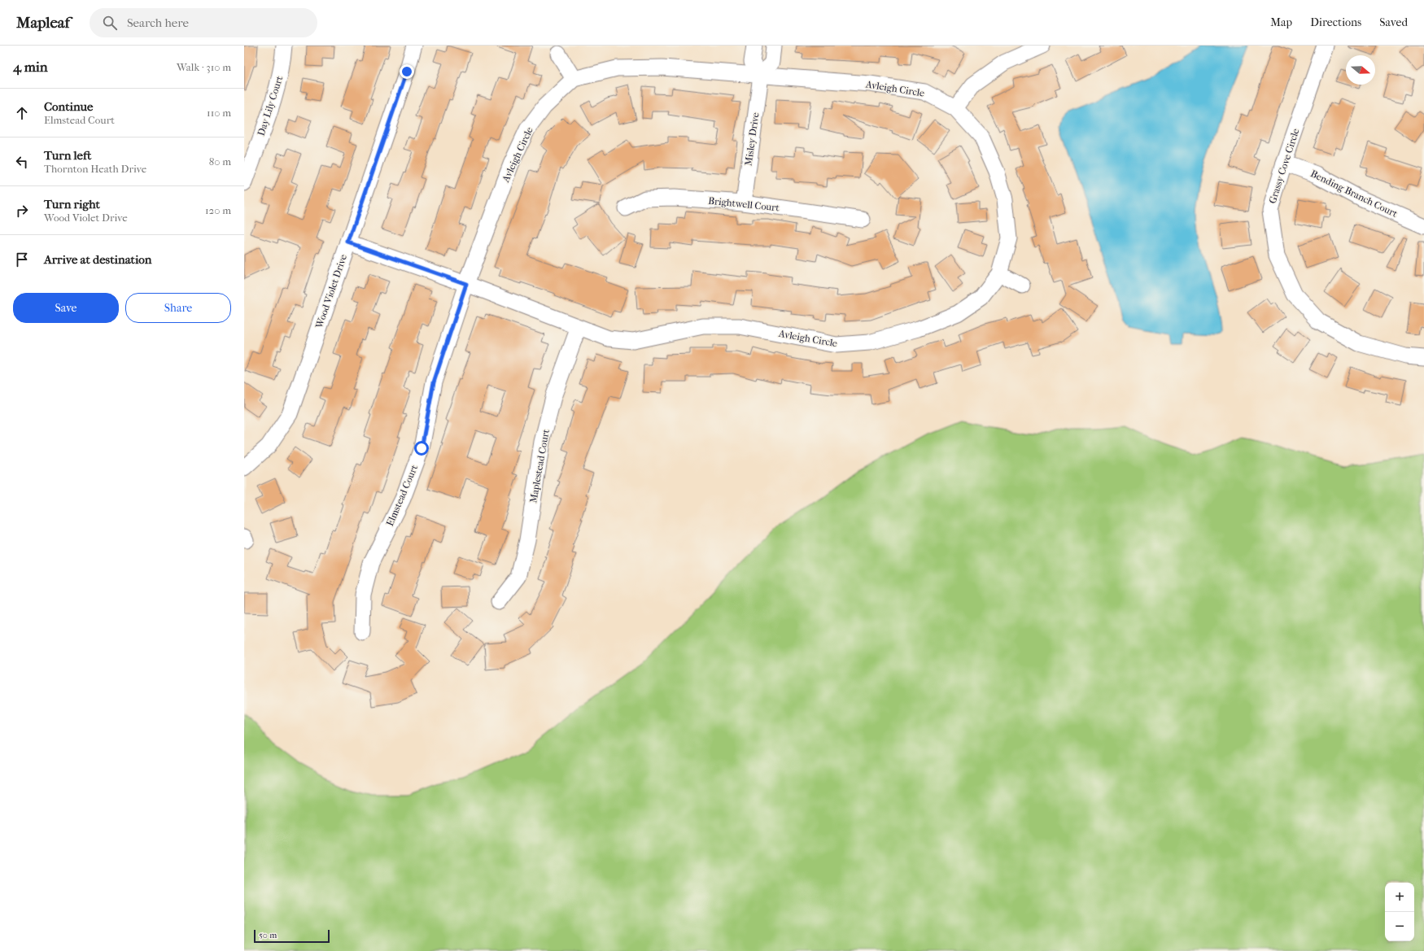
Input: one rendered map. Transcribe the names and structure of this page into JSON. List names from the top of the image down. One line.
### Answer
{"streets":{"street":["Avleigh Circle","Day Lily Court","Misley Drive","Grassy Cove Circle","Bending Branch Court","Brightwell Court","Wood Violet Drive","Maplestead Court","Elmstead Court"]},"crossings":[["Avleigh Circle","Misley Drive"],["Avleigh Circle","Maplestead Court"],["Avleigh Circle","Elmstead Court"],["Misley Drive","Brightwell Court"],["Grassy Cove Circle","Bending Branch Court"]],"scale_bar":"50 m","north":"right","page":{"header":"Mapleaf","search":"Search here","nav":["Map","Directions","Saved"],"heading":["4 min","Walk · 310 m"],"list":[["Continue","Elmstead Court","110 m"],["Turn left","Thornton Heath Drive","80 m"],["Turn right","Wood Violet Drive","120 m"],"Arrive at destination"],"buttons":["Save","Share"],"map_buttons":["+","−"],"scale":"50 m"}}
